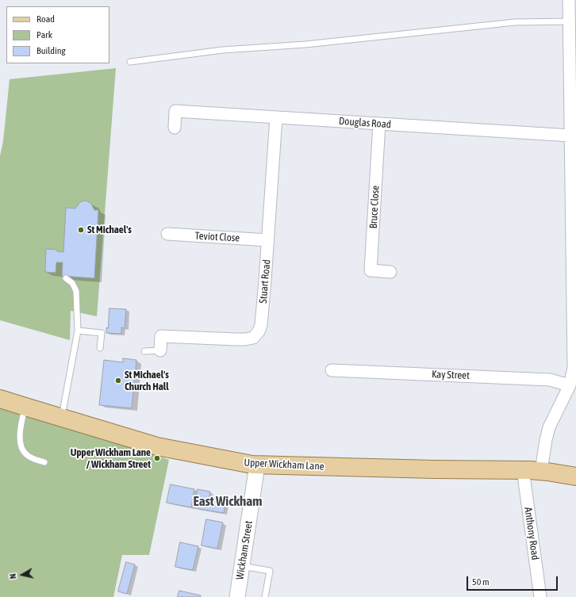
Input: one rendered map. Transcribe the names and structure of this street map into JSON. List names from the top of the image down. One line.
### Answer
{"streets":{"main road":["Upper Wickham Lane"],"street":["Douglas Road","Bruce Close","Teviot Close","Stuart Road","Kay Street","Anthony Road","Wickham Street"]},"crossings":[["Douglas Road","Bruce Close"],["Douglas Road","Stuart Road"],["Teviot Close","Stuart Road"],["Upper Wickham Lane","Anthony Road"],["Upper Wickham Lane","Wickham Street"]],"districts":["East Wickham"],"places":["St Michael's","St Michael's Church Hall","Upper Wickham Lane / Wickham Street"],"legend":["Road","Park","Building"],"scale_bar":"50 m","north":"left"}
